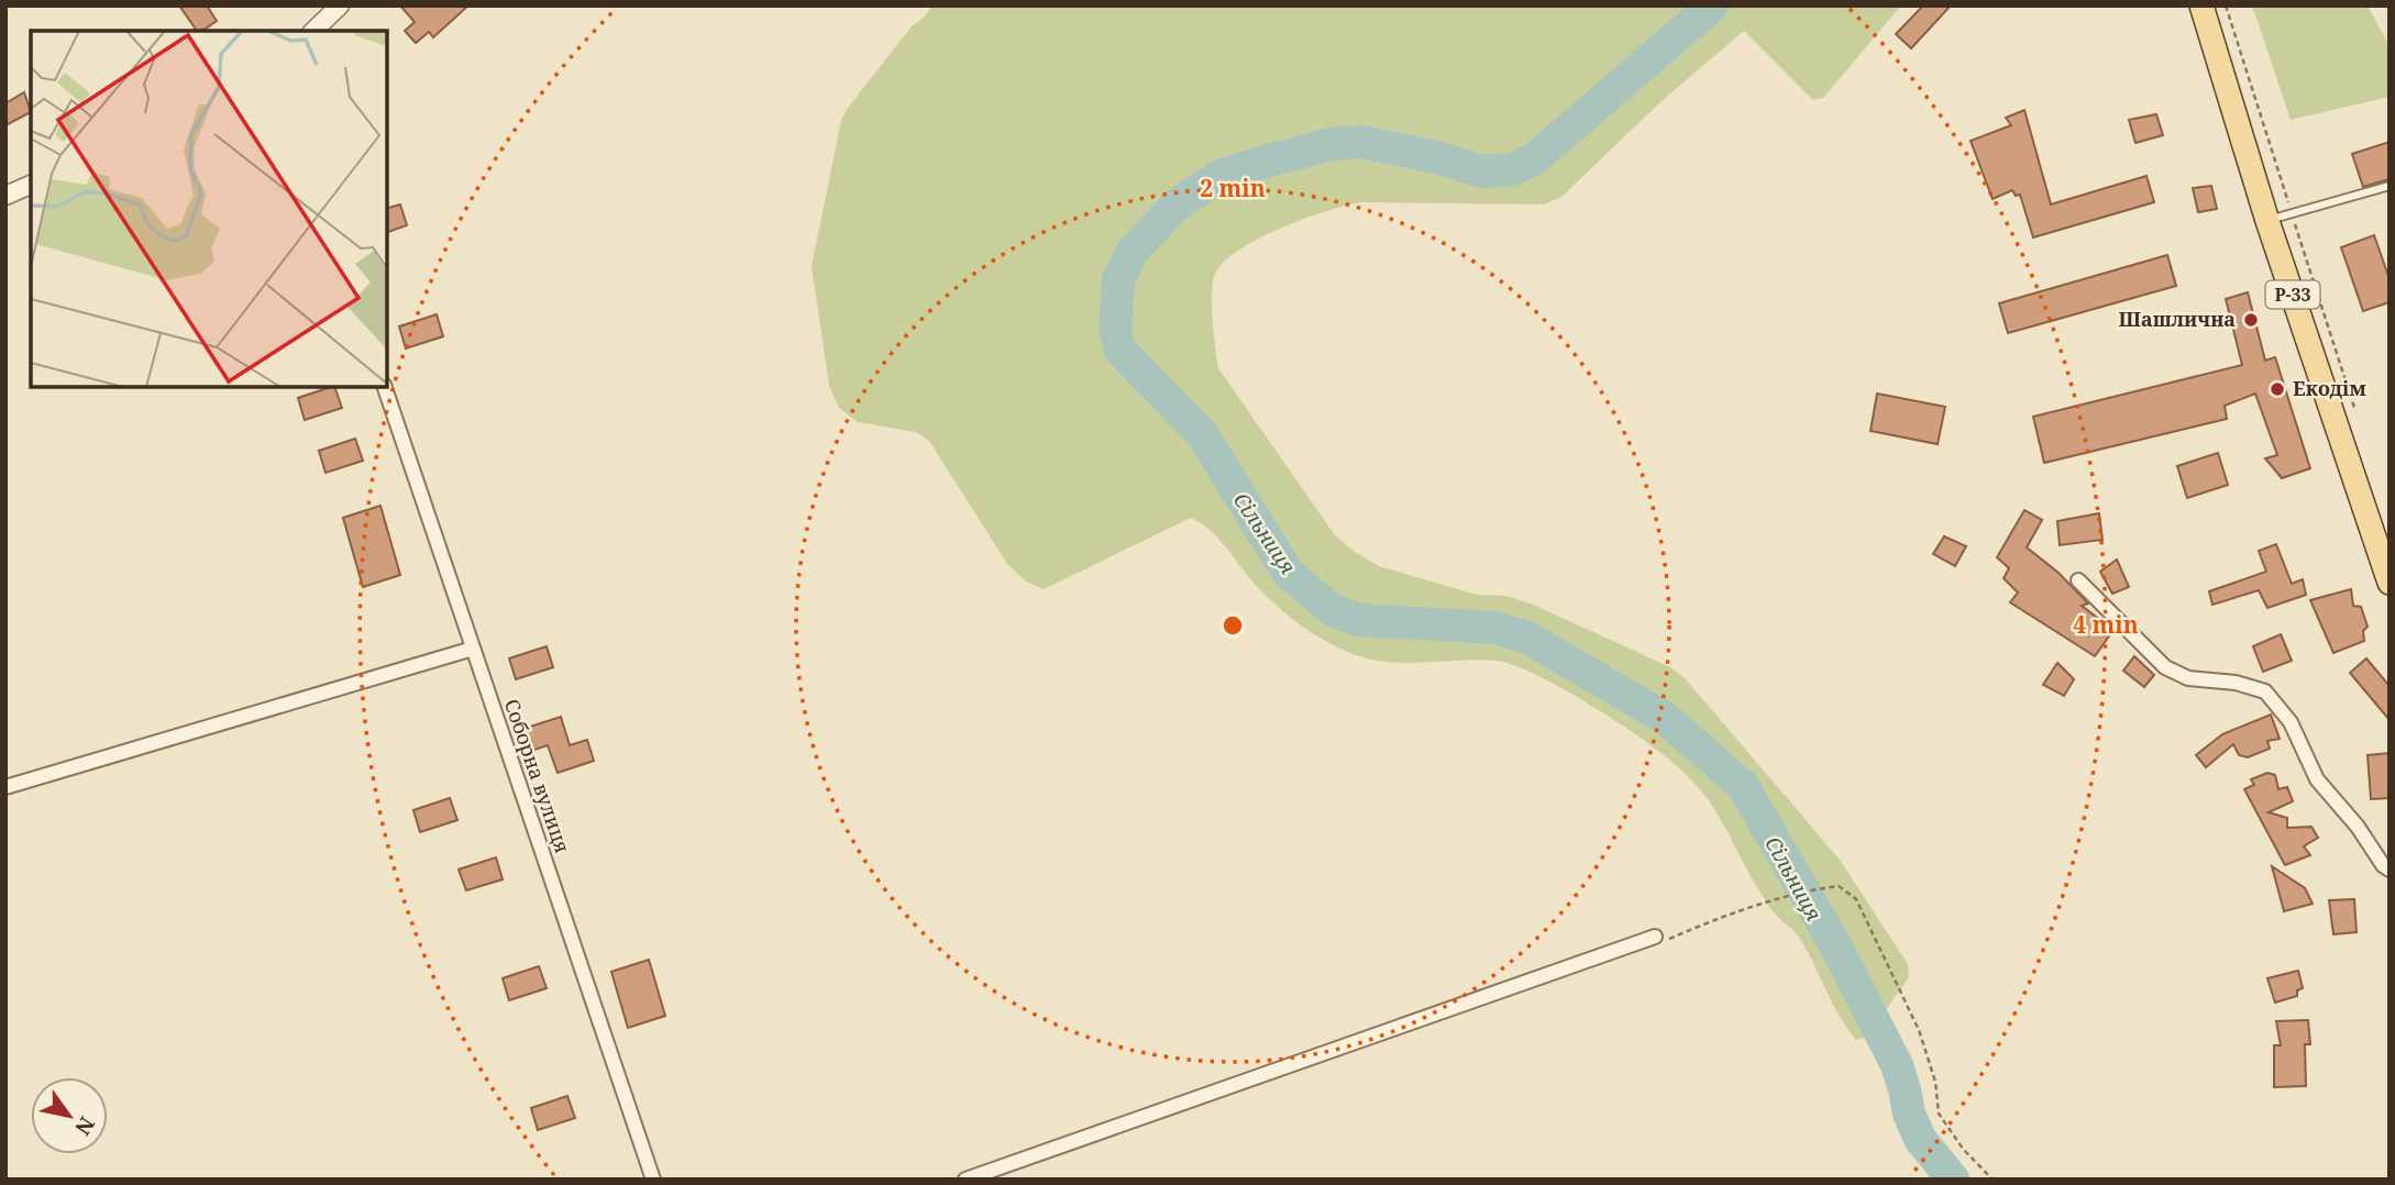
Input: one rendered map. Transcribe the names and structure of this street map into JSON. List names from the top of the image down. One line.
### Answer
{"streets":{"main road":["Р-33"],"street":["Соборна вулиця"]},"water":["Сільниця"],"places":["Шашлична","Екодім"],"north":"bottom right","rings":["2 min","4 min"]}
